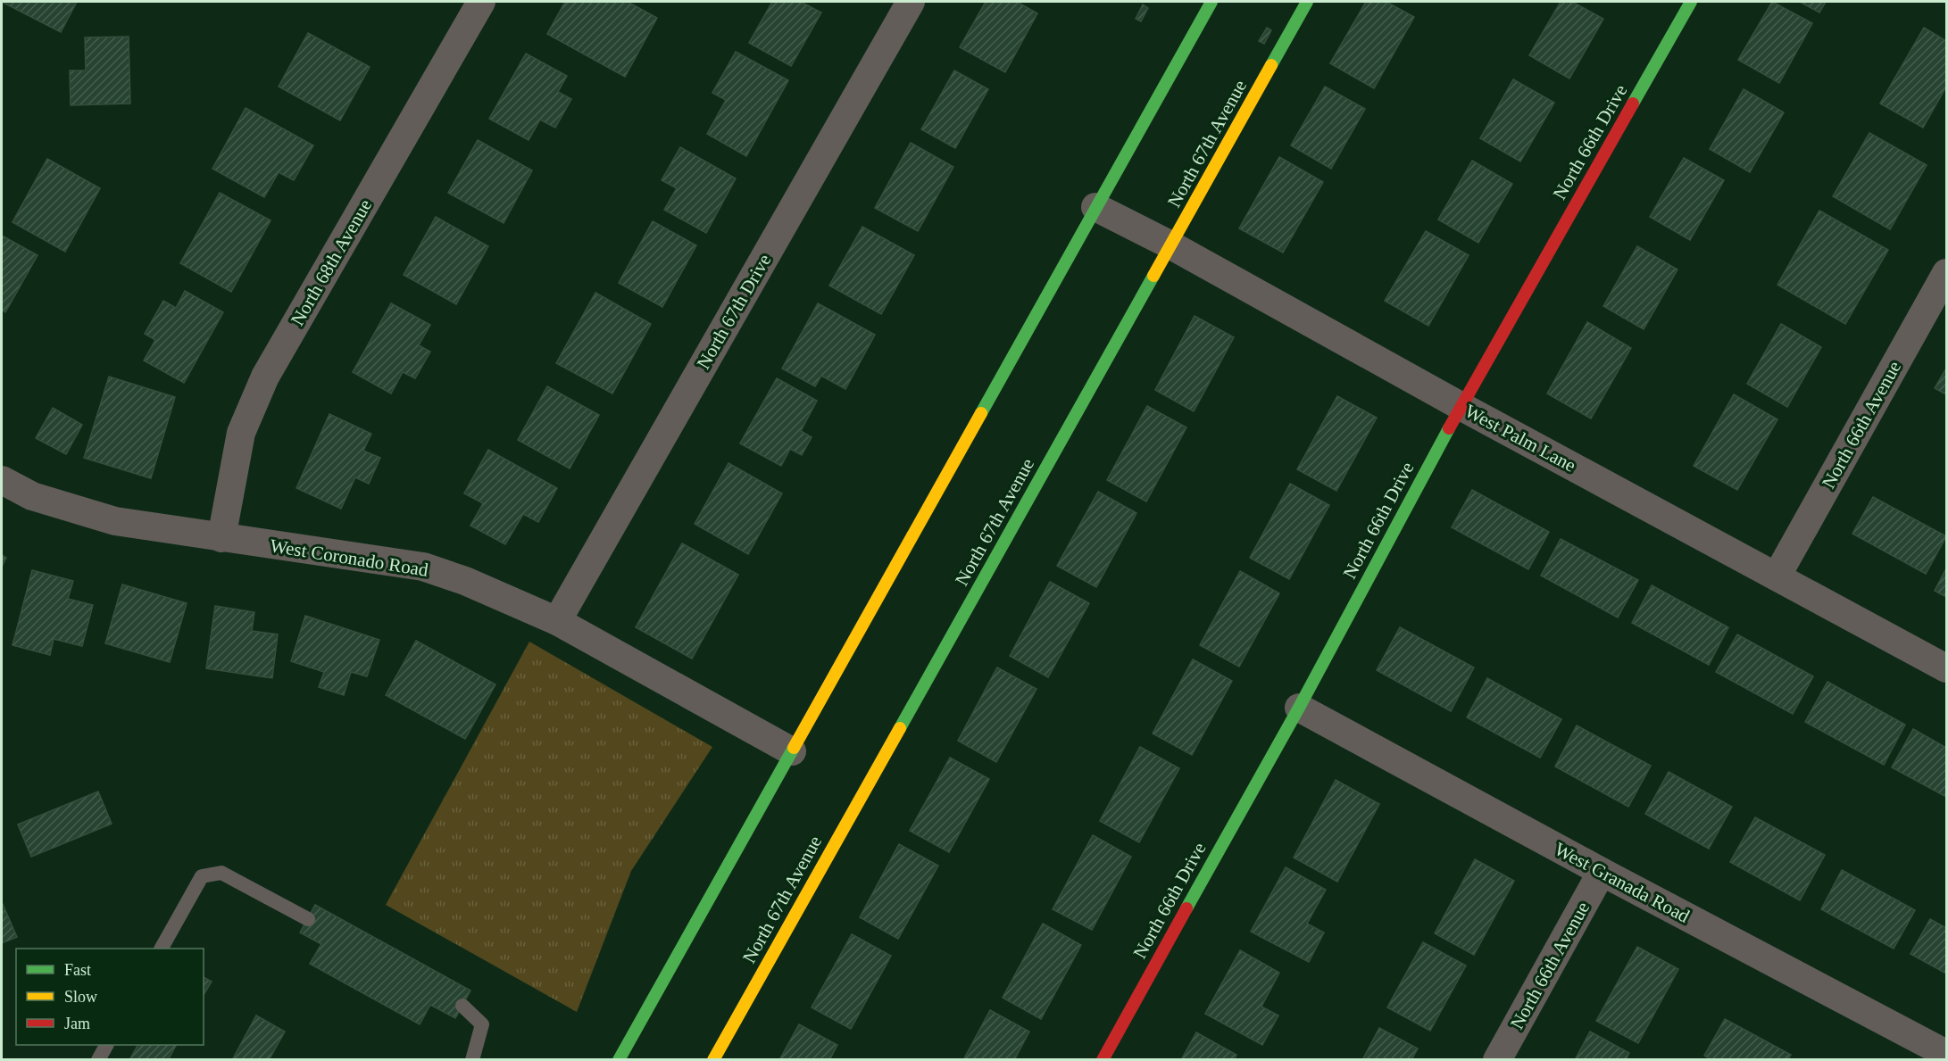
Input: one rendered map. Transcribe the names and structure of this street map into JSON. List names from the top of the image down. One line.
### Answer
{"streets":{"street":["North 66th Drive","North 67th Avenue","North 68th Avenue","North 67th Drive","North 66th Avenue","West Palm Lane","West Coronado Road","West Granada Road"]},"crossings":[["North 66th Drive","West Palm Lane"],["North 66th Drive","West Granada Road"],["North 67th Avenue","West Palm Lane"],["North 68th Avenue","West Coronado Road"],["North 67th Drive","West Coronado Road"],["North 66th Avenue","West Palm Lane"],["North 66th Avenue","West Granada Road"]],"legend":["Fast","Slow","Jam"]}
